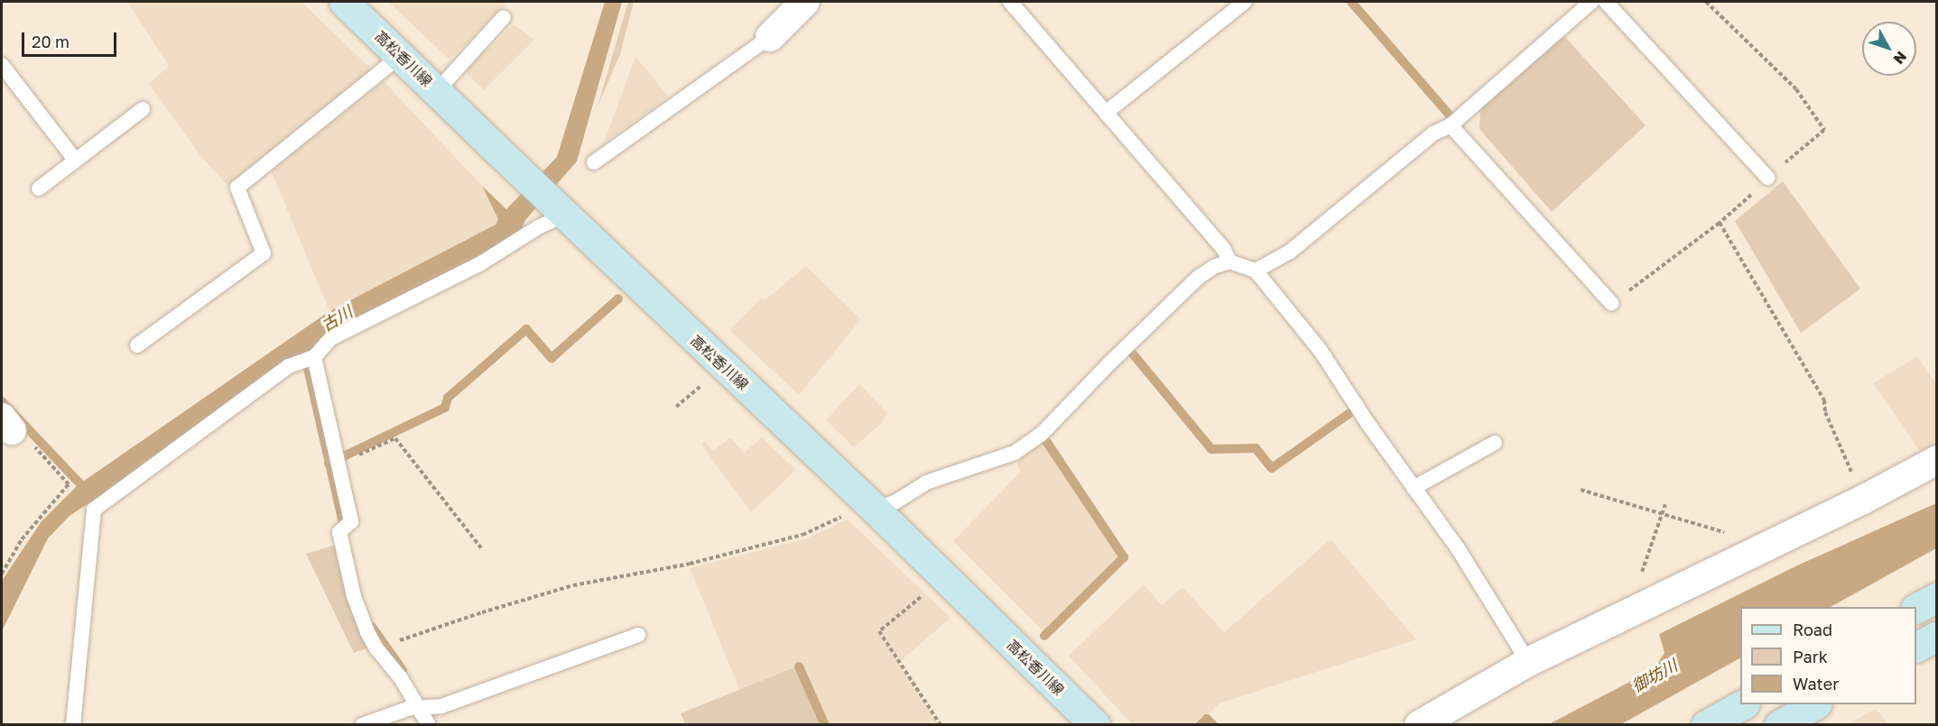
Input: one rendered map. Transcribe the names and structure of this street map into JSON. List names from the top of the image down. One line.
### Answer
{"streets":{"main road":["高松香川線"]},"water":["古川","御坊川"],"legend":["Road","Park","Water"],"scale_bar":"20 m","north":"bottom right"}
